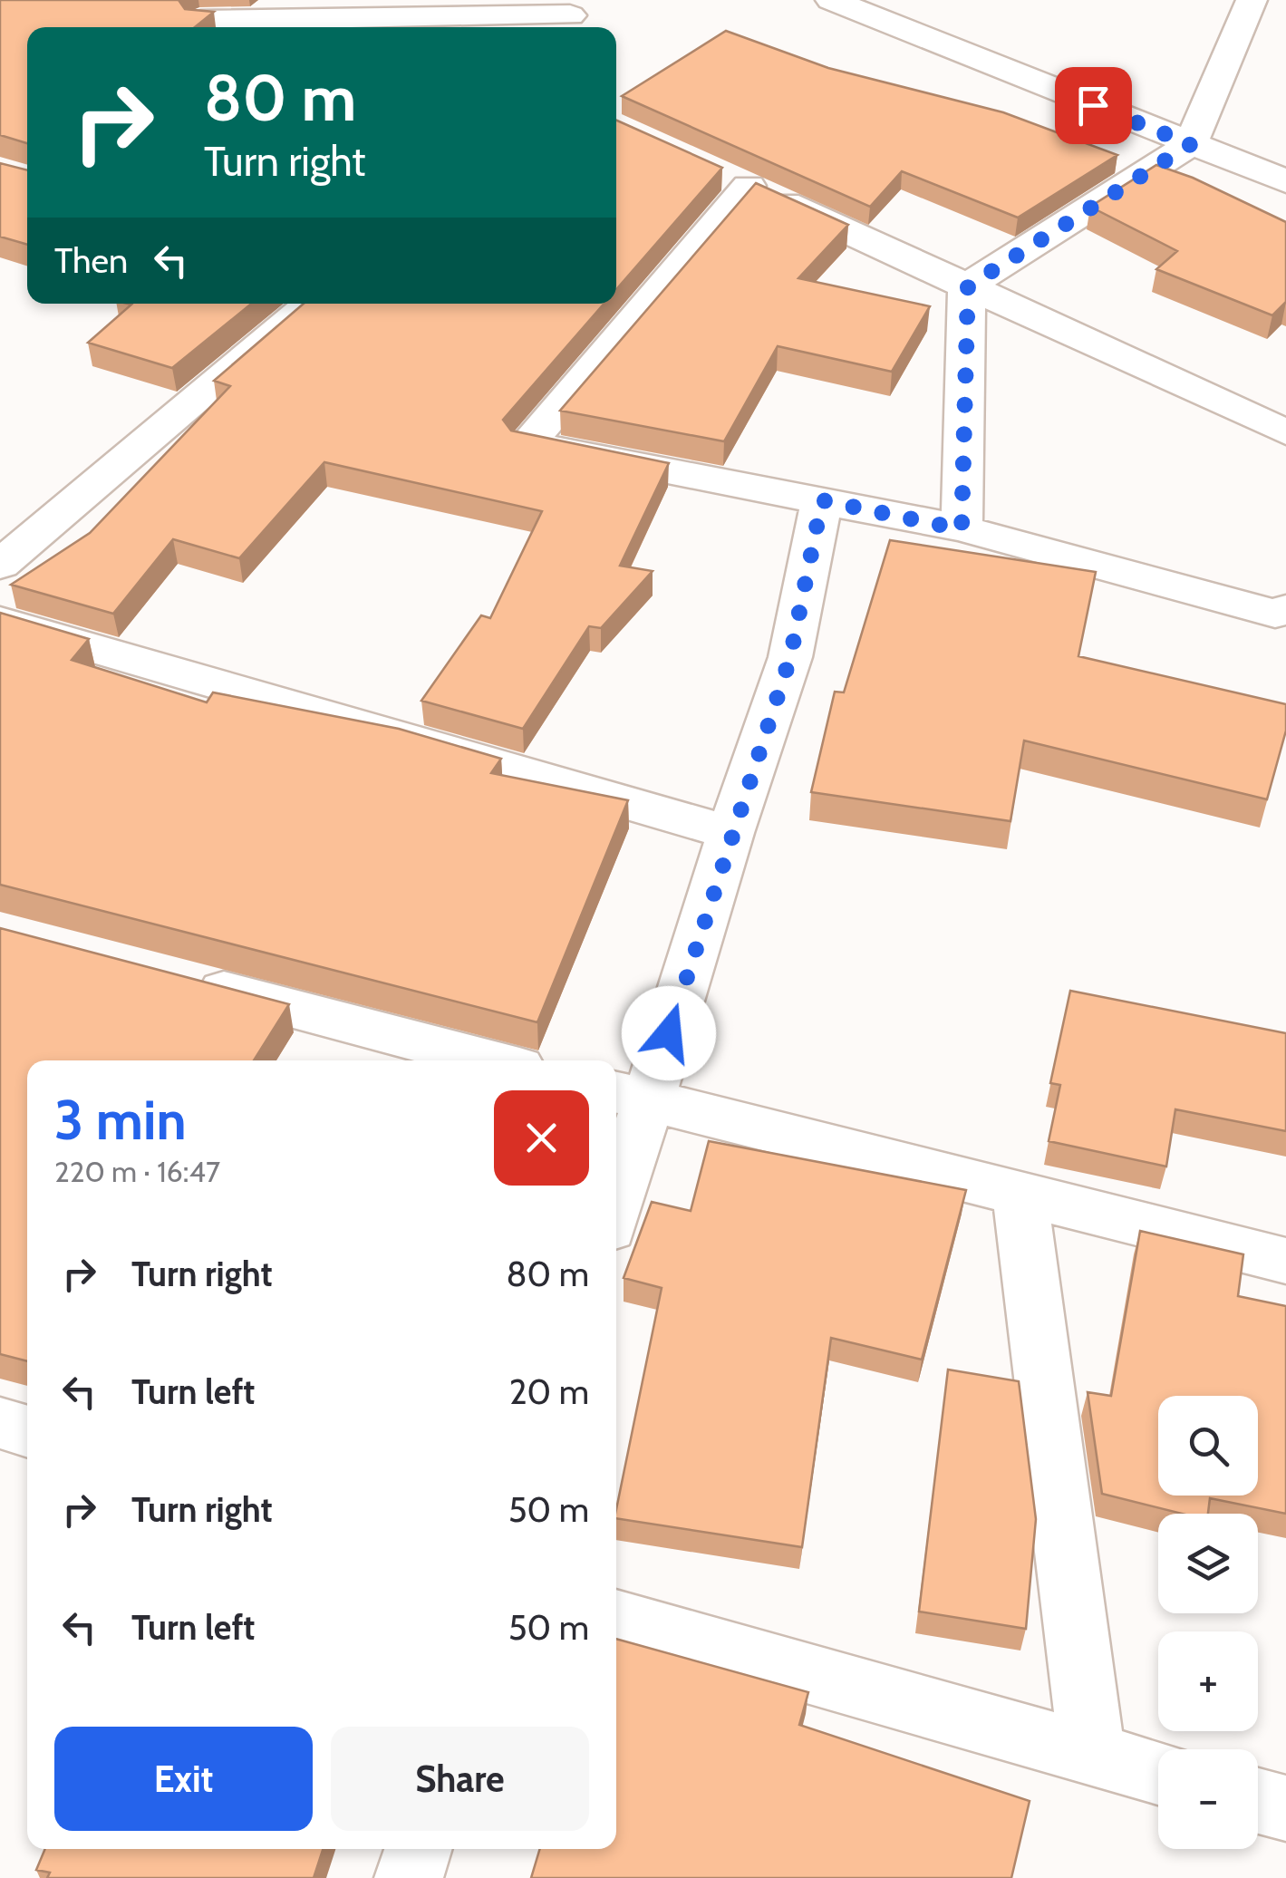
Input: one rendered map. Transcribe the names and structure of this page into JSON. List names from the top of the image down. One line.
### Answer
{"page":{"turn":["80 m","Turn right"],"then":"Then","heading":["3 min","220 m · 16:47"],"list":[{"name":"Turn right","value":"80 m"},{"name":"Turn left","value":"20 m"},{"name":"Turn right","value":"50 m"},{"name":"Turn left","value":"50 m"}],"map_buttons":["+","−"],"buttons":["Exit","Share"]}}
